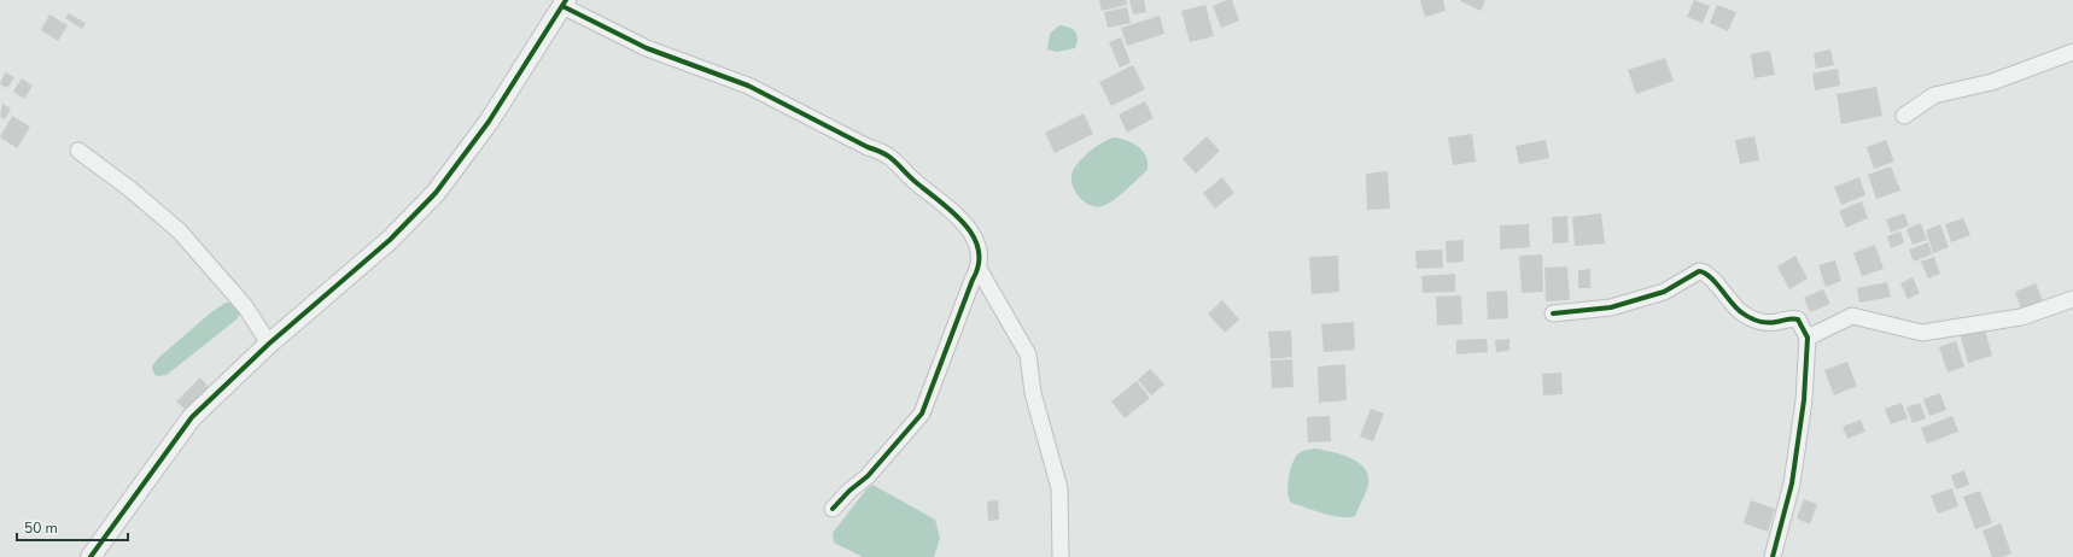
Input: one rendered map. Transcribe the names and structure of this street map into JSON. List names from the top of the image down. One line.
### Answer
{"scale_bar":"50 m"}
